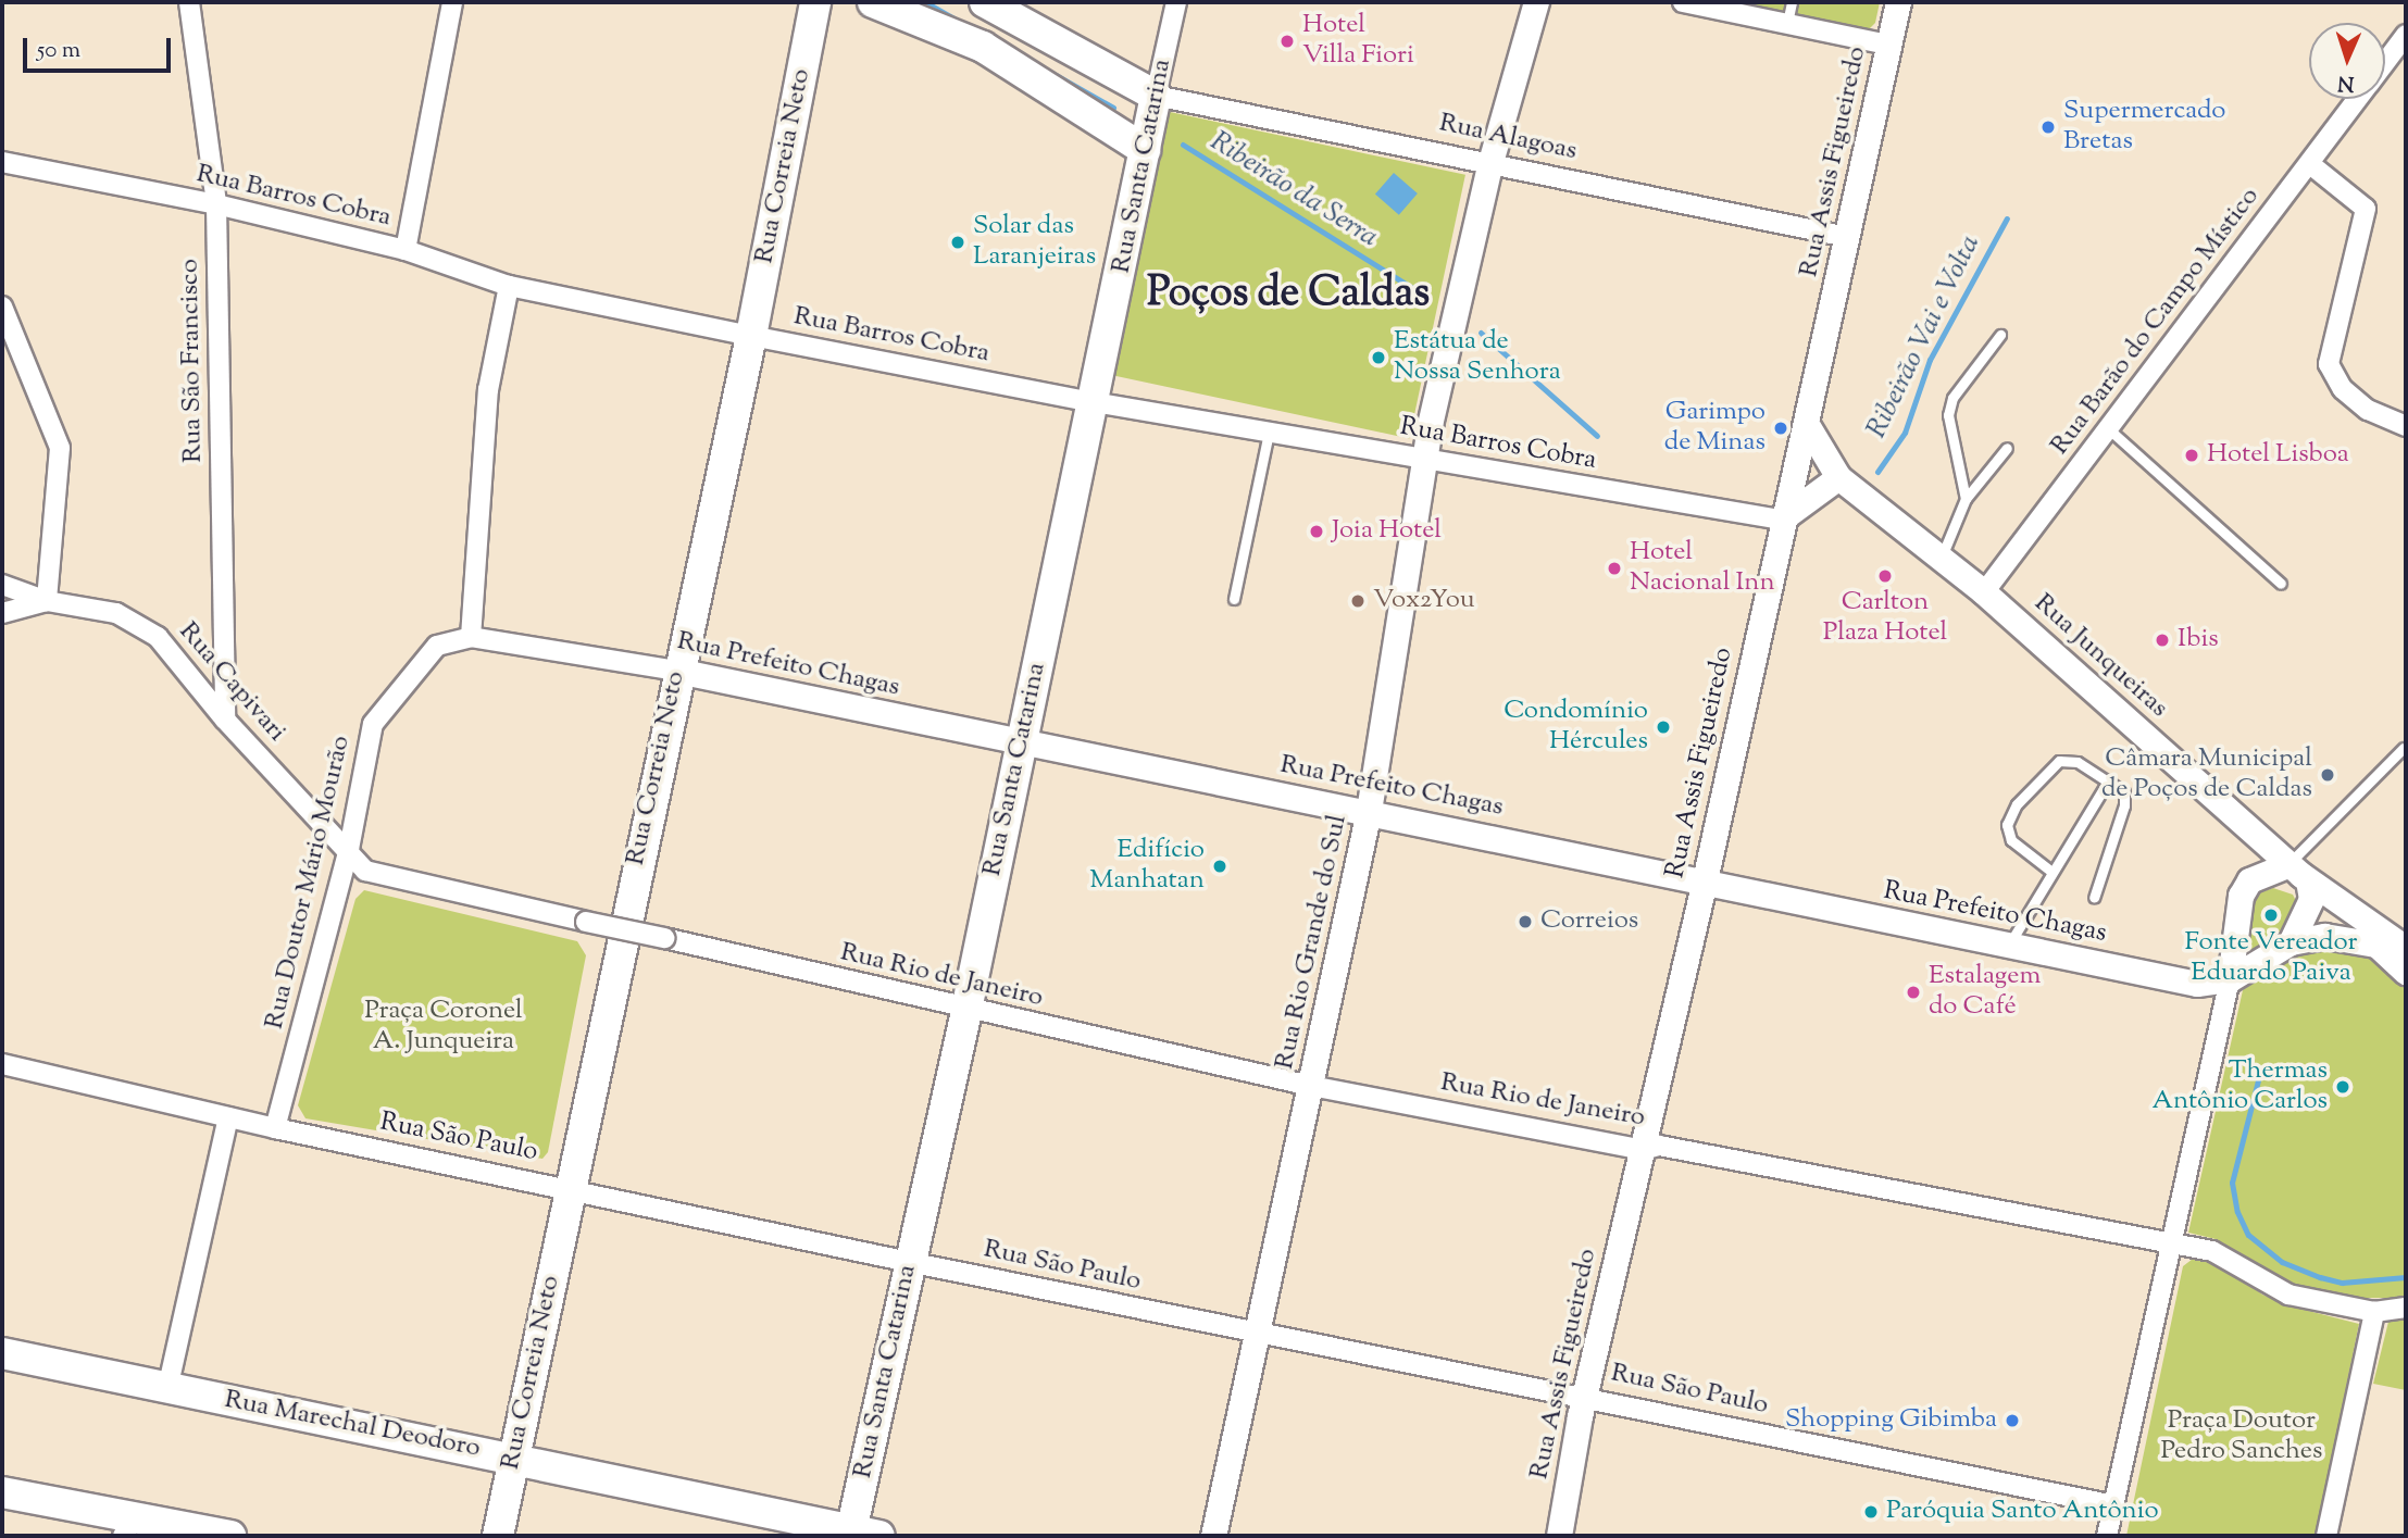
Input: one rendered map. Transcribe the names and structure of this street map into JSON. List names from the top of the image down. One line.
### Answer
{"streets":{"main road":["Rua Correia Neto","Rua Santa Catarina","Rua Marechal Deodoro"],"street":["Rua Alagoas","Rua Assis Figueiredo","Rua Barros Cobra","Rua Barão do Campo Místico","Rua São Francisco","Rua Junqueiras","Rua Prefeito Chagas","Rua Capivari","Rua Doutor Mário Mourão","Rua Rio Grande do Sul","Rua Rio de Janeiro","Rua São Paulo"]},"crossings":[["Rua Alagoas","Rua Assis Figueiredo"],["Rua Alagoas","Rua Santa Catarina"],["Rua Alagoas","Rua Rio Grande do Sul"],["Rua Assis Figueiredo","Rua Barros Cobra"],["Rua Assis Figueiredo","Rua Junqueiras"],["Rua Assis Figueiredo","Rua Prefeito Chagas"],["Rua Assis Figueiredo","Rua Rio de Janeiro"],["Rua Assis Figueiredo","Rua São Paulo"],["Rua Correia Neto","Rua Barros Cobra"],["Rua Correia Neto","Rua Prefeito Chagas"],["Rua Correia Neto","Rua São Paulo"],["Rua Correia Neto","Rua Marechal Deodoro"],["Rua Santa Catarina","Rua Barros Cobra"],["Rua Santa Catarina","Rua Prefeito Chagas"],["Rua Santa Catarina","Rua Rio de Janeiro"],["Rua Santa Catarina","Rua São Paulo"],["Rua Santa Catarina","Rua Marechal Deodoro"],["Rua Barros Cobra","Rua São Francisco"],["Rua Barros Cobra","Rua Rio Grande do Sul"],["Rua Barão do Campo Místico","Rua Junqueiras"],["Rua São Francisco","Rua Capivari"],["Rua Prefeito Chagas","Rua Doutor Mário Mourão"],["Rua Prefeito Chagas","Rua Rio Grande do Sul"],["Rua Capivari","Rua Doutor Mário Mourão"],["Rua Capivari","Rua Rio de Janeiro"],["Rua Doutor Mário Mourão","Rua Rio de Janeiro"],["Rua Doutor Mário Mourão","Rua São Paulo"],["Rua Rio Grande do Sul","Rua Rio de Janeiro"],["Rua Rio Grande do Sul","Rua São Paulo"]],"districts":["Poços de Caldas"],"water":["Ribeirão da Serra","Ribeirão Vai e Volta"],"parks":["Praça Coronel A. Junqueira","Praça Doutor Pedro Sanches"],"places":["Hotel Villa Fiori","Supermercado Bretas","Solar das Laranjeiras","Estátua de Nossa Senhora","Garimpo de Minas","Hotel Lisboa","Joia Hotel","Hotel Nacional Inn","Carlton Plaza Hotel","Vox2You","Ibis","Condomínio Hércules","Câmara Municipal de Poços de Caldas","Edifício Manhatan","Fonte Vereador Eduardo Paiva","Correios","Estalagem do Café","Thermas Antônio Carlos","Shopping Gibimba","Paróquia Santo Antônio"],"scale_bar":"50 m","north":"bottom"}
